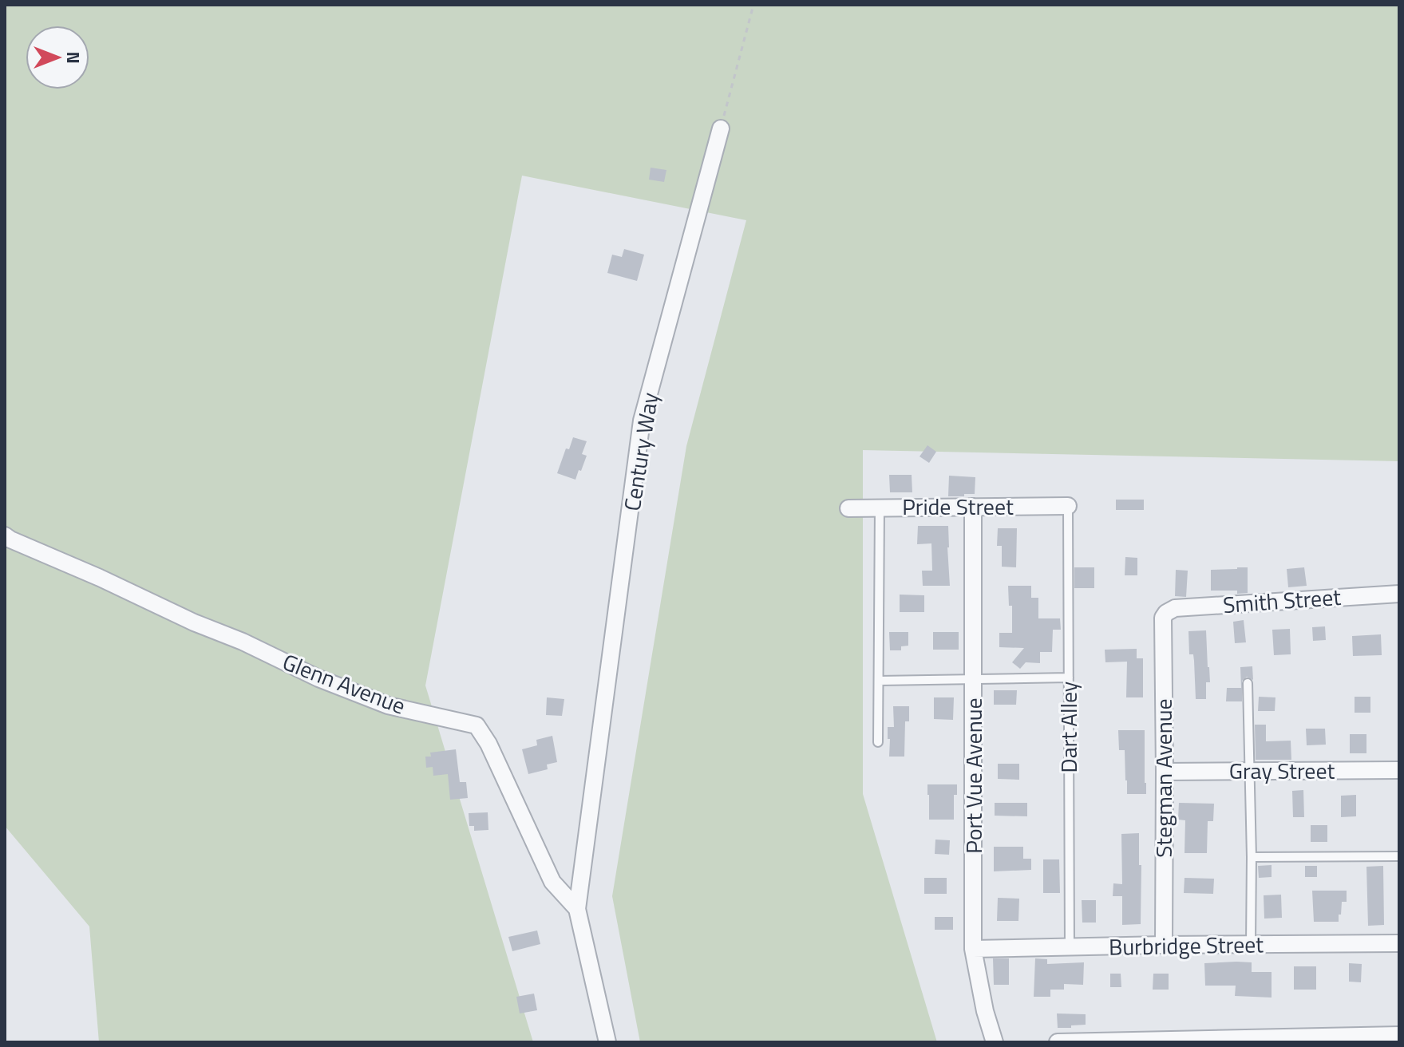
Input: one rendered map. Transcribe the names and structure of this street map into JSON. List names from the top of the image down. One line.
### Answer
{"streets":{"street":["Century Way","Pride Street","Smith Street","Glenn Avenue","Gray Street","Port Vue Avenue","Stegman Avenue","Burbridge Street"],"lane":["Dart Alley"]},"crossings":[["Century Way","Glenn Avenue"],["Pride Street","Dart Alley"],["Pride Street","Port Vue Avenue"],["Smith Street","Stegman Avenue"],["Dart Alley","Burbridge Street"],["Gray Street","Stegman Avenue"],["Port Vue Avenue","Burbridge Street"],["Stegman Avenue","Burbridge Street"]],"north":"right"}
